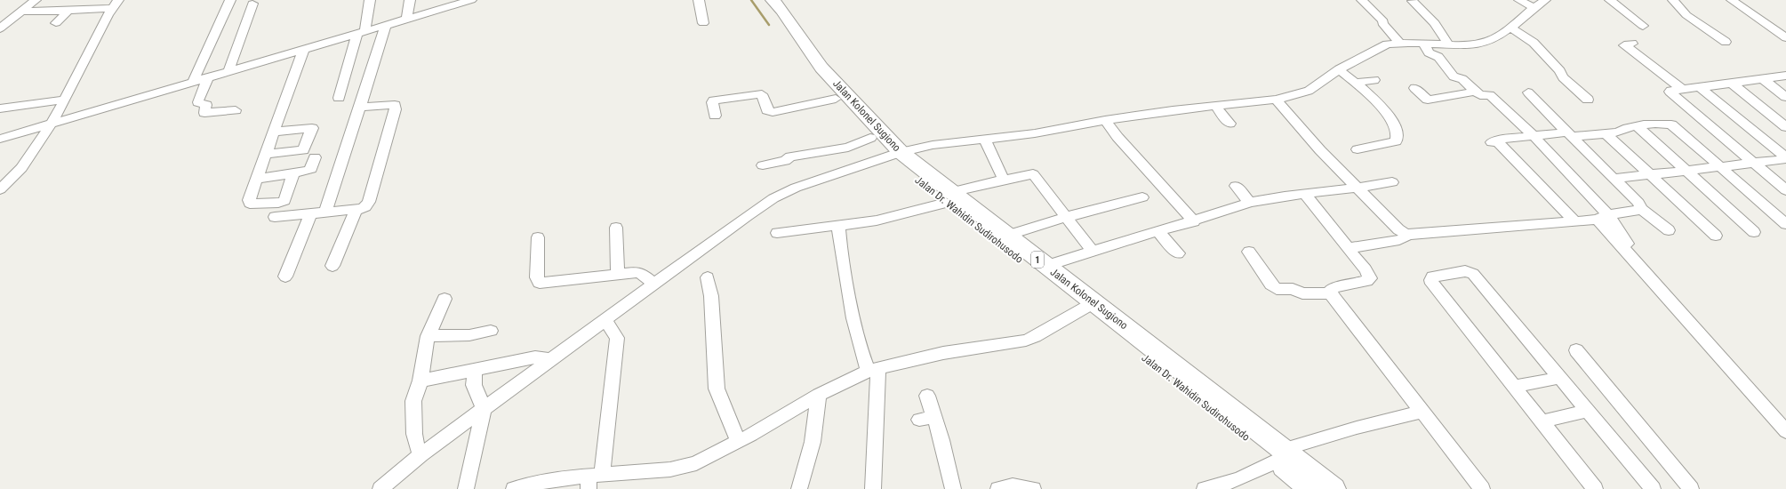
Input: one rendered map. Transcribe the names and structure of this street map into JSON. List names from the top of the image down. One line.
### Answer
{"streets":{"highway":["Jalan Kolonel Sugiono","Jalan Dr. Wahidin Sudirohusodo","1"]},"crossings":[["Jalan Kolonel Sugiono","Jalan Dr. Wahidin Sudirohusodo"],["Jalan Kolonel Sugiono","1"]]}
